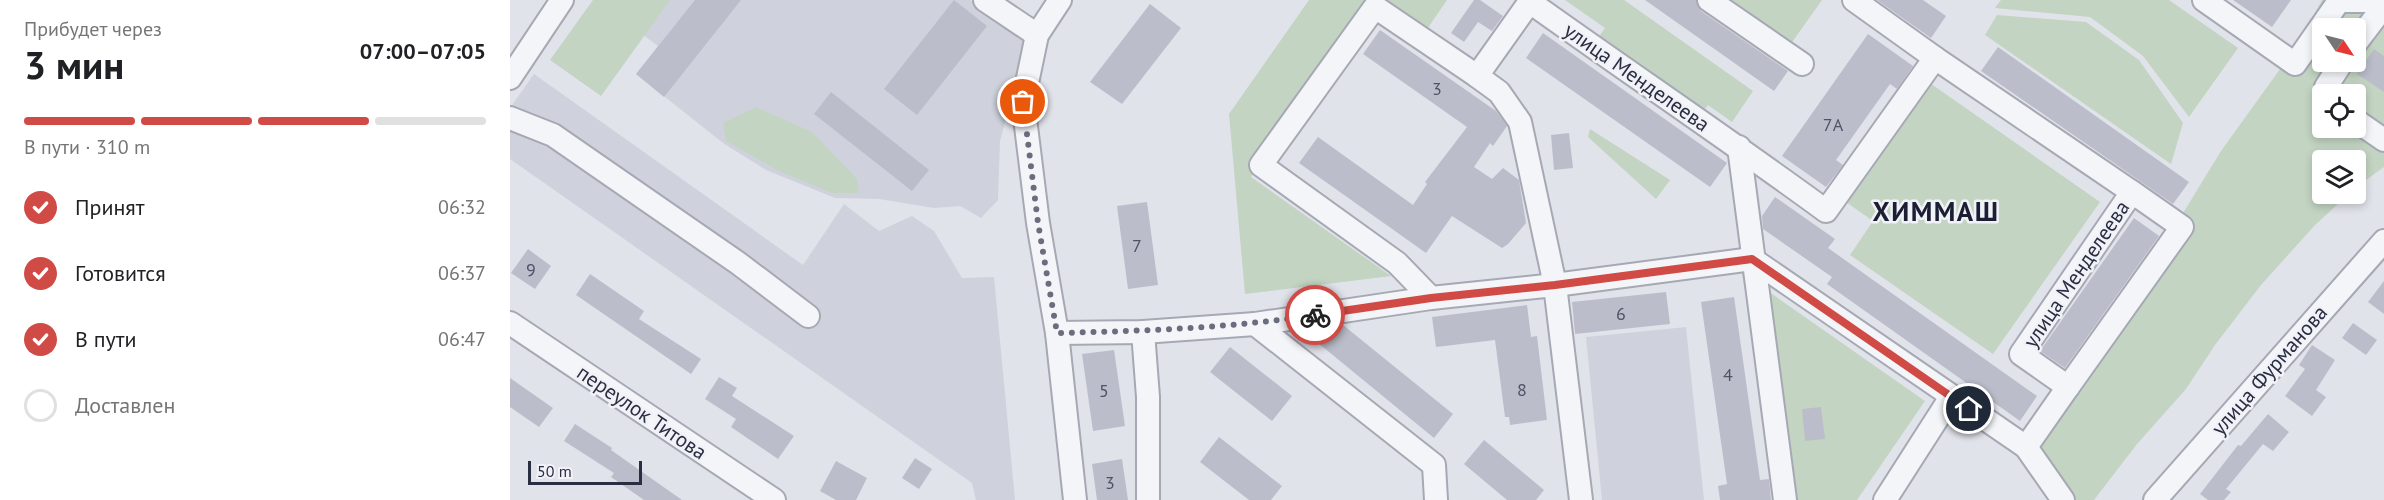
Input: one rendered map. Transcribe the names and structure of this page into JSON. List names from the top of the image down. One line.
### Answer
{"streets":{"street":["улица Менделеева","улица Фурманова","переулок Титова"]},"districts":["ХИММАШ"],"house_numbers":["3","7А","7","9","6","4","8","5","3"],"scale_bar":"50 m","north":"bottom right","page":{"heading":["3 мин","Прибудет через","07:00–07:05"],"bar":"В пути · 310 m","list":[["Принят","06:32"],["Готовится","06:37"],["В пути","06:47"],"Доставлен"],"scale":"50 m"}}
